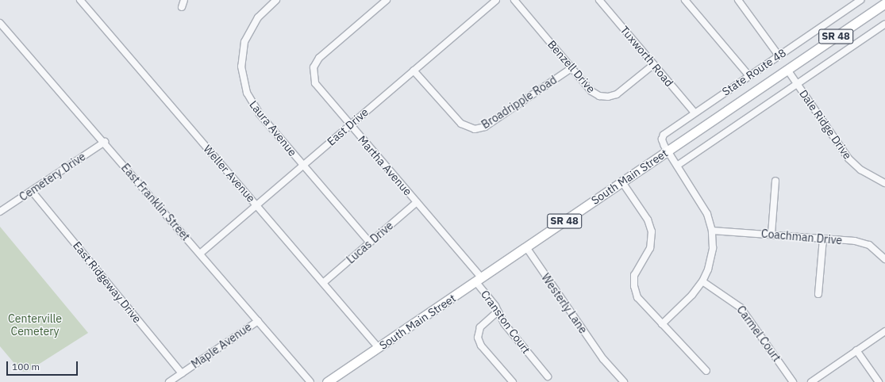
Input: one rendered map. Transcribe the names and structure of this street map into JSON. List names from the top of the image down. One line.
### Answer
{"streets":{"main road":["SR 48","South Main Street"],"street":["Tuxworth Road","Benzell Drive","State Route 48","Broadripple Road","Dale Ridge Drive","East Drive","Laura Avenue","Martha Avenue","Weller Avenue","Cemetery Drive","East Franklin Street","Coachman Drive","Lucas Drive","East Ridgeway Drive","Westerly Lane","Cranston Court","Carmel Court","Maple Avenue"]},"crossings":[["Tuxworth Road","Benzell Drive"],["Tuxworth Road","State Route 48"],["Benzell Drive","Broadripple Road"],["State Route 48","South Main Street"],["State Route 48","Coachman Drive"],["Broadripple Road","East Drive"],["Dale Ridge Drive","South Main Street"],["East Drive","Laura Avenue"],["East Drive","Martha Avenue"],["East Drive","Weller Avenue"],["East Drive","East Franklin Street"],["Laura Avenue","Lucas Drive"],["Martha Avenue","South Main Street"],["Martha Avenue","Lucas Drive"],["Martha Avenue","Cranston Court"],["Weller Avenue","South Main Street"],["Weller Avenue","Lucas Drive"],["Cemetery Drive","East Franklin Street"],["Cemetery Drive","East Ridgeway Drive"],["South Main Street","Westerly Lane"],["South Main Street","Cranston Court"],["East Franklin Street","Maple Avenue"],["East Ridgeway Drive","Maple Avenue"]],"parks":["Centerville Cemetery"],"scale_bar":"100 m"}
